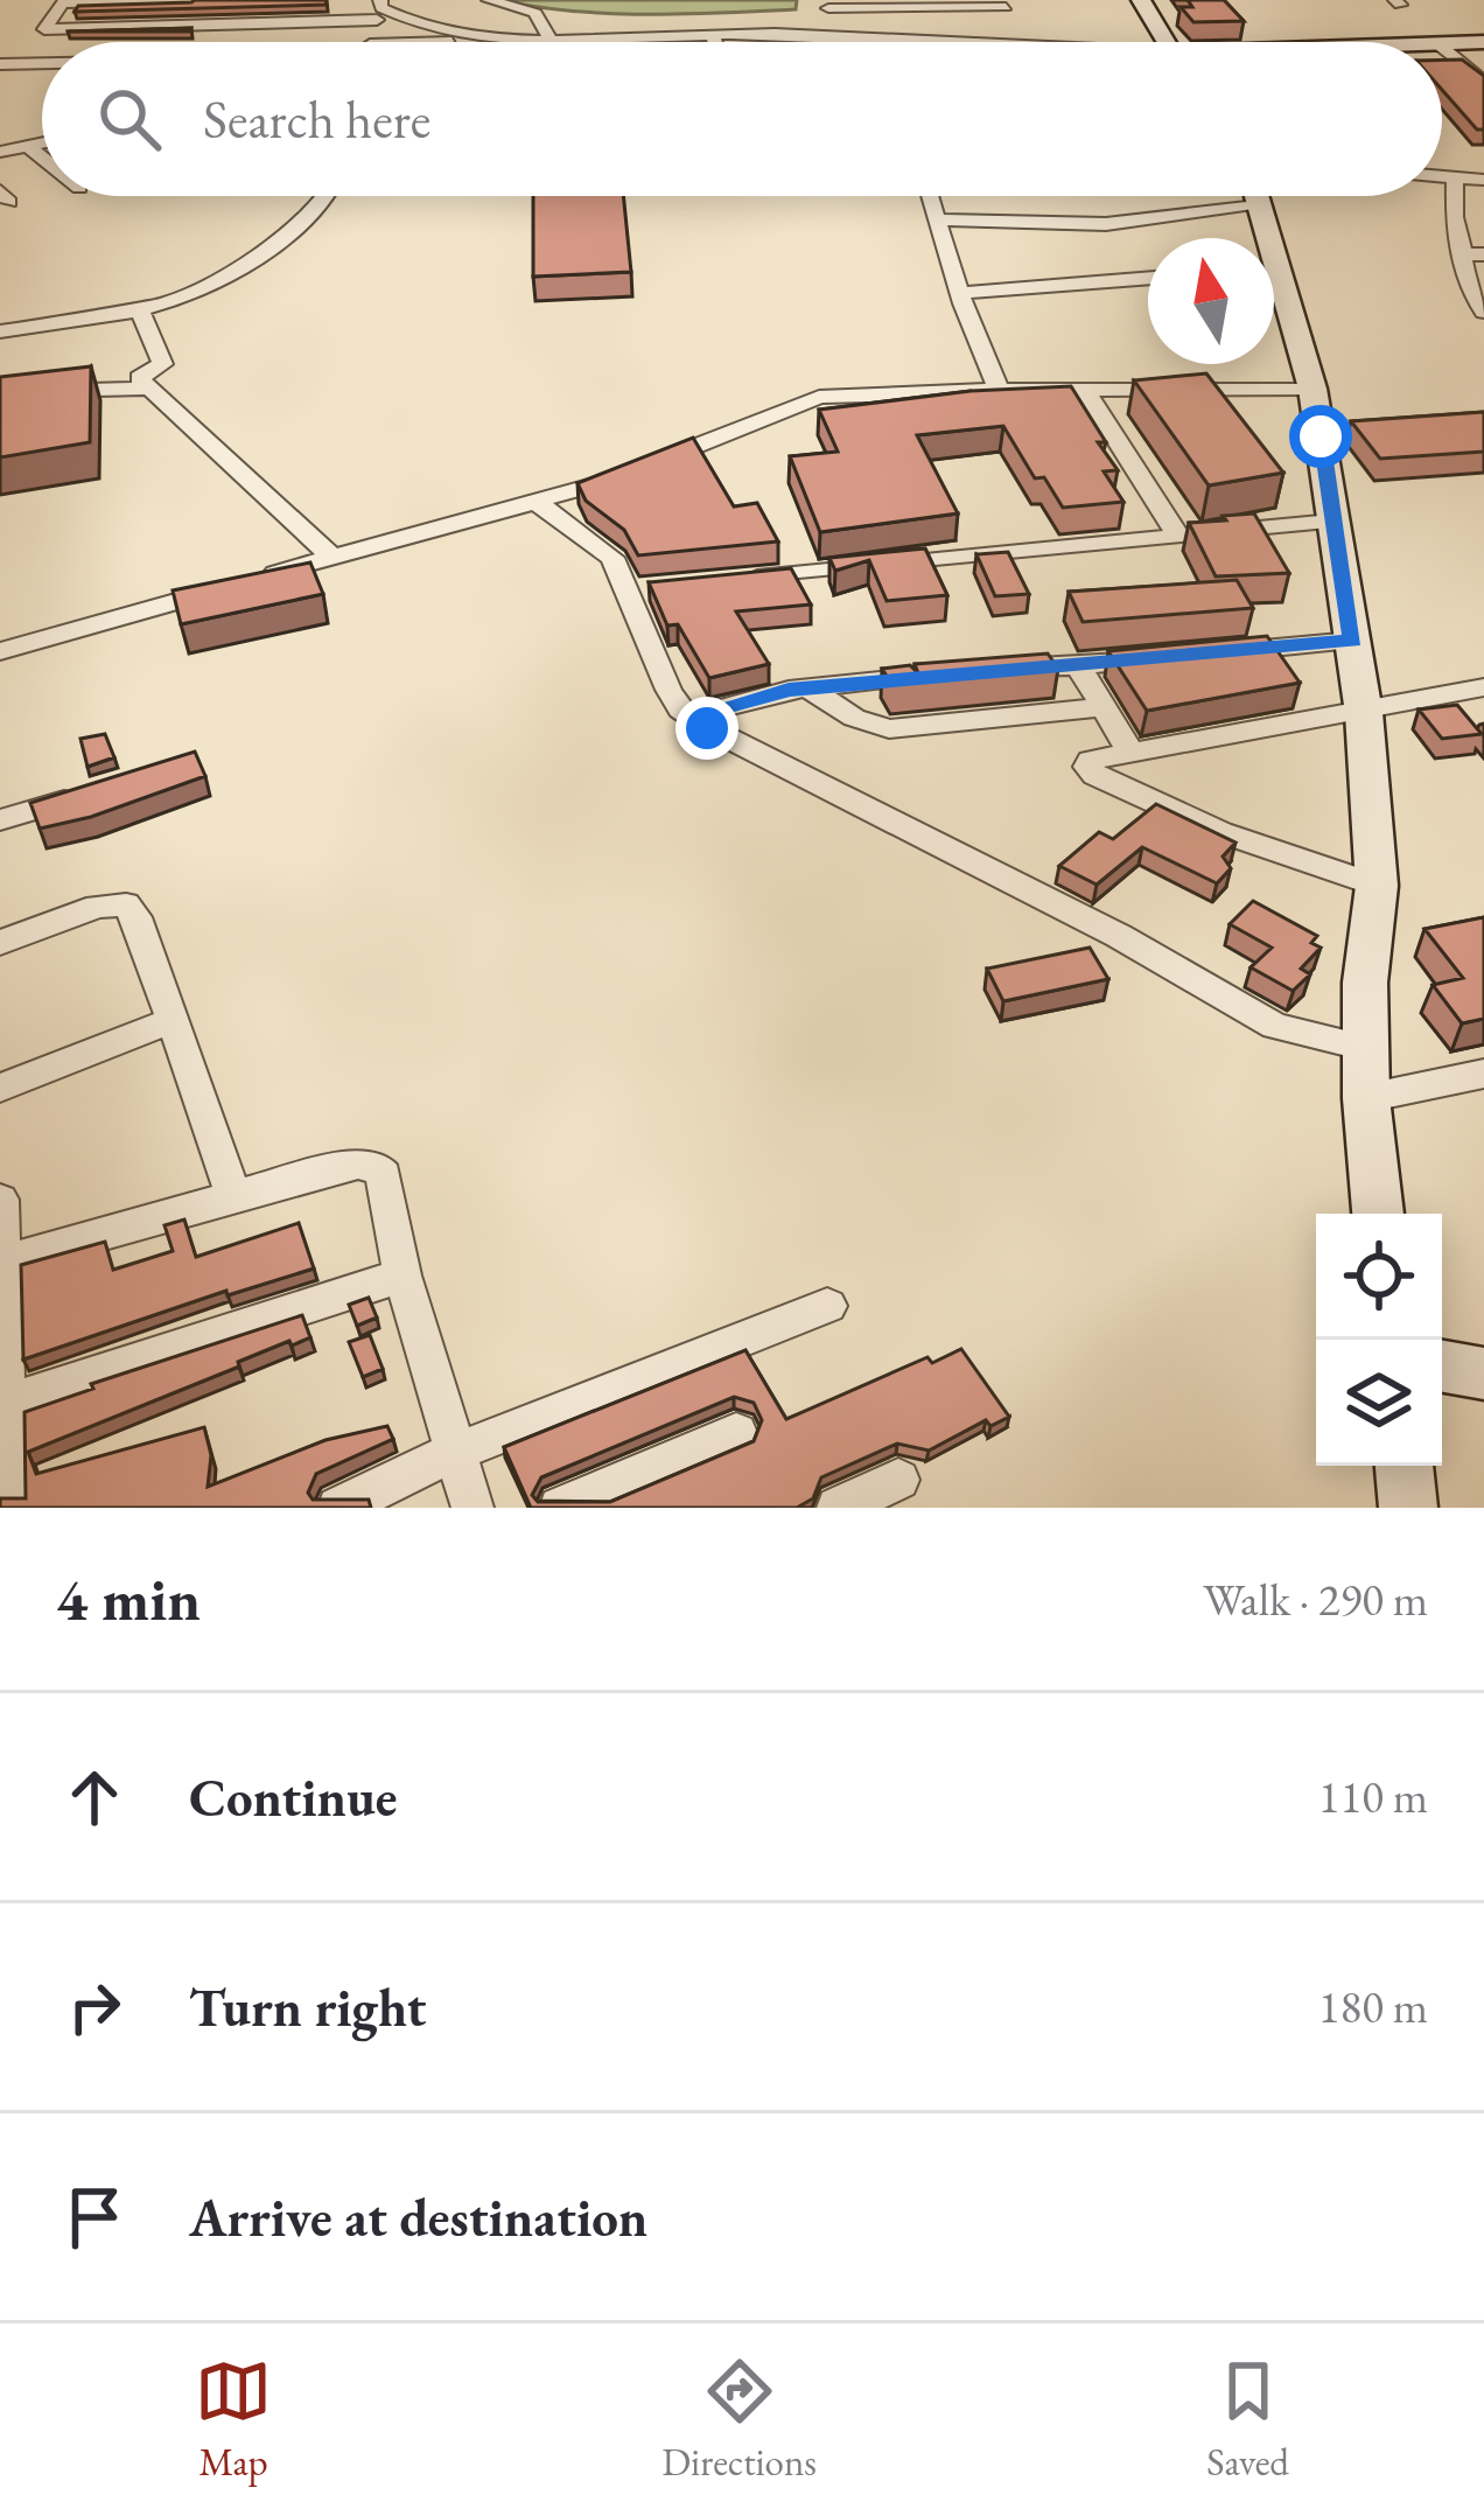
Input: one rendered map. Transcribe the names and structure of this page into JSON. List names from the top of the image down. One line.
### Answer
{"north":"top","page":{"search":"Search here","heading":["4 min","Walk · 290 m"],"list":[["Continue","110 m"],["Turn right","180 m"],"Arrive at destination"],"nav":["Map","Directions","Saved"]}}
